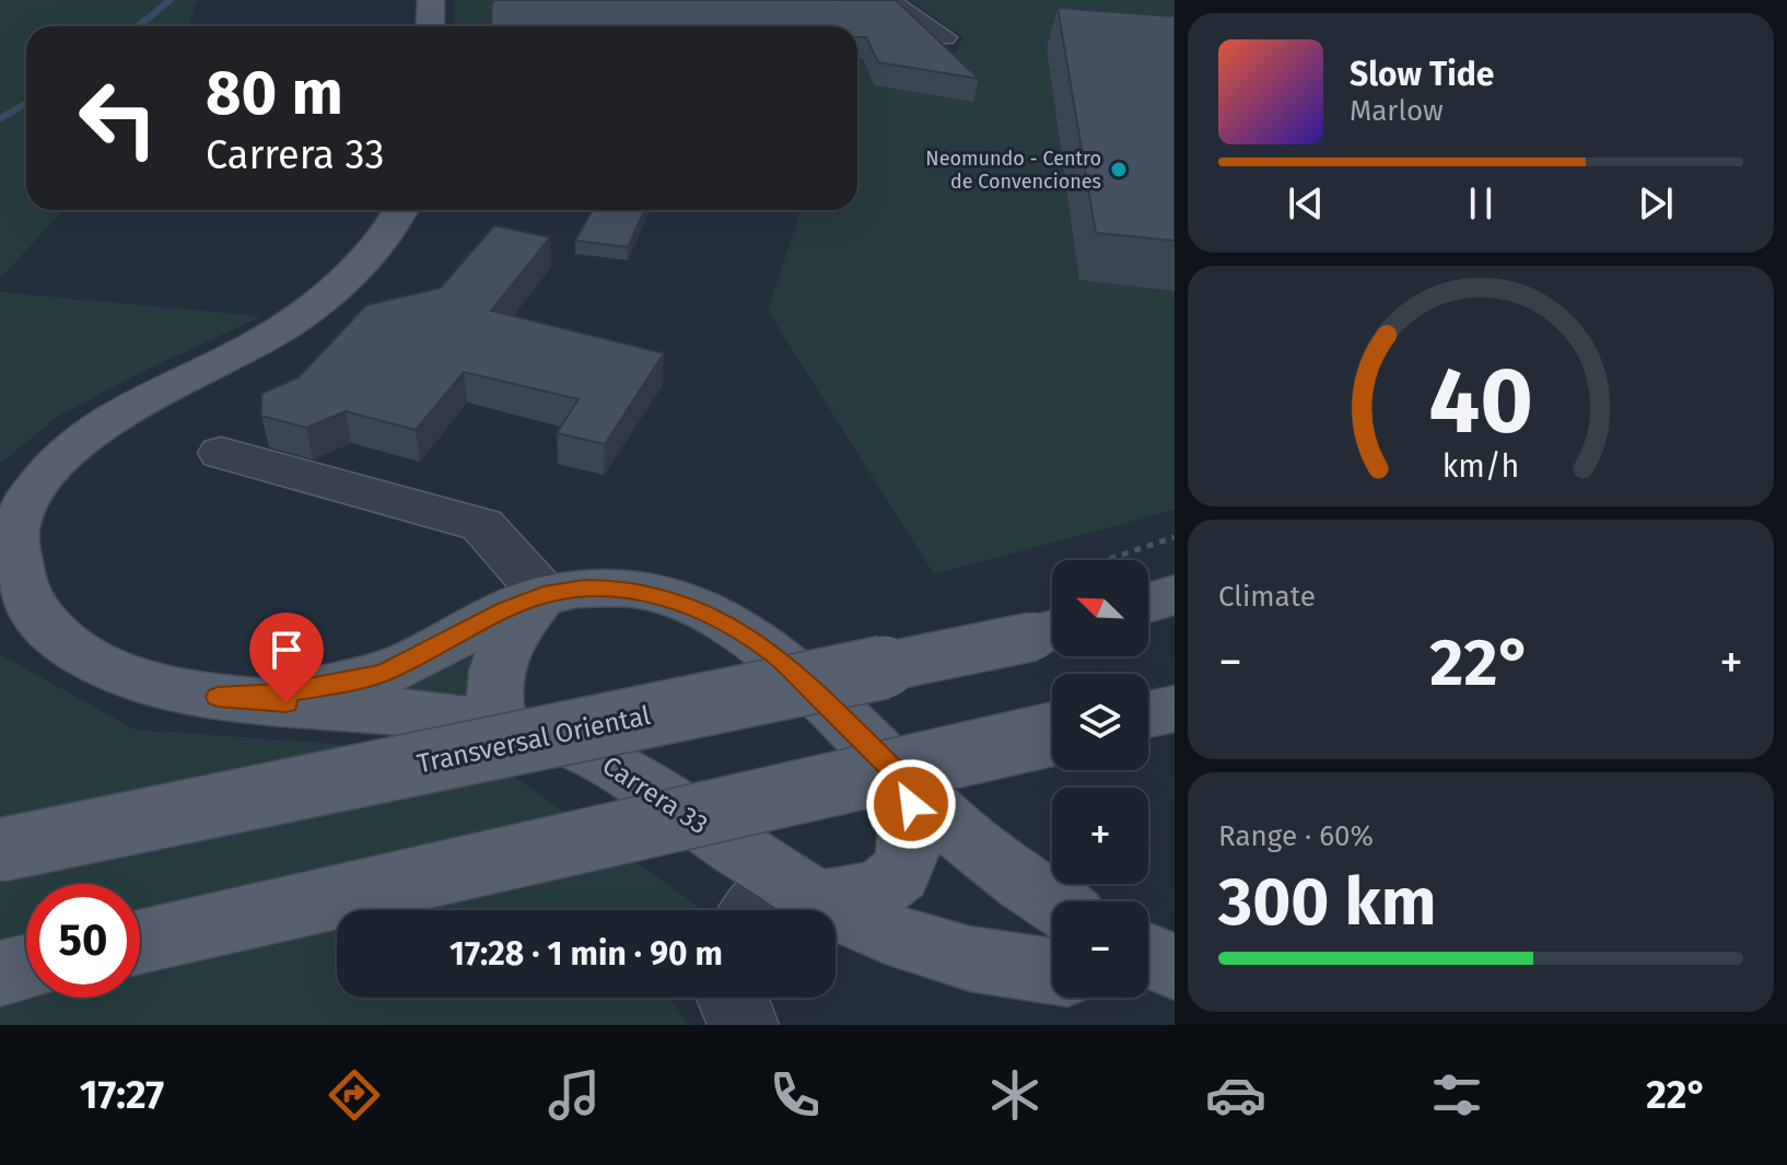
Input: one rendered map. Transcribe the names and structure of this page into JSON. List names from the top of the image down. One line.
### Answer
{"streets":{"main road":["Transversal Oriental","Carrera 33"]},"places":["Neomundo - Centro de Convenciones"],"north":"top left","page":{"turn":["80 m","Carrera 33"],"song":["Slow Tide","Marlow"],"tile":["Climate",["Range · 60%","300 km"]],"map_buttons":["+","−"],"heat":["−","22°","+"],"limit":"50","trip":"17:28 · 1 min · 90 m","tabs":["17:27","22°"],"gauge":["40","km/h"]}}
